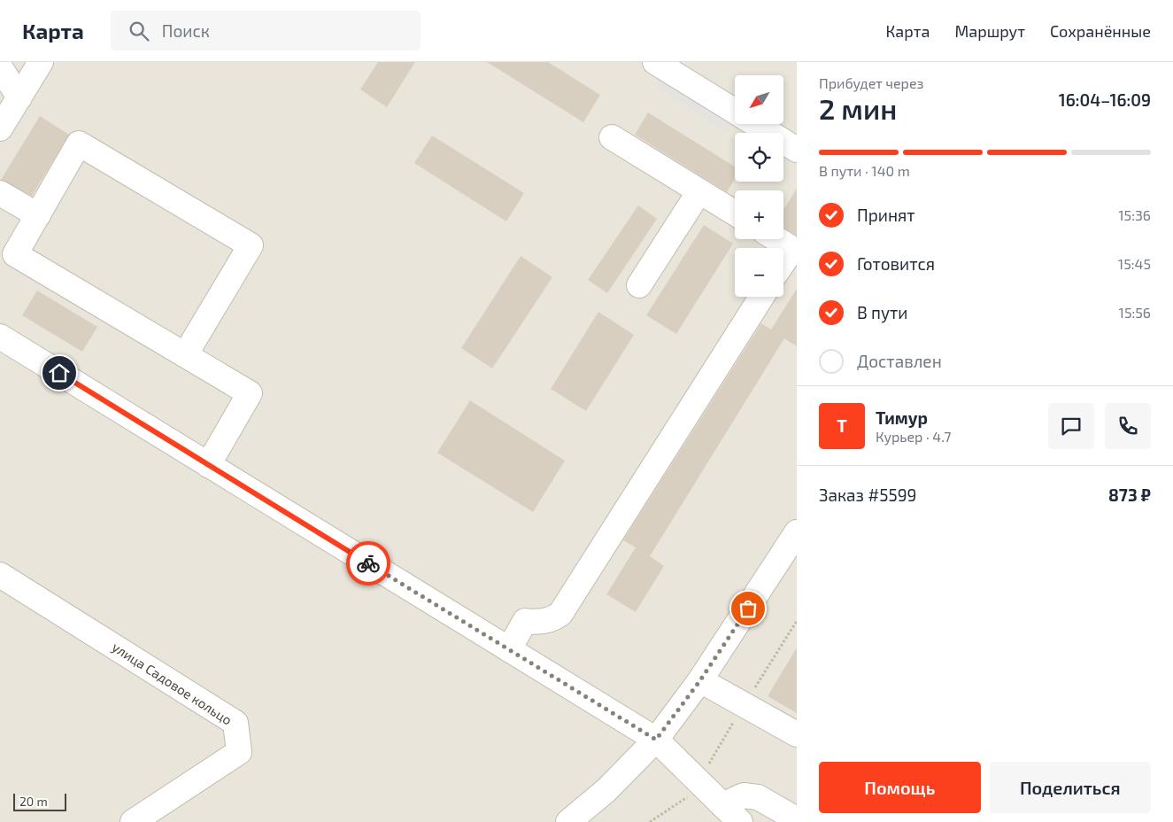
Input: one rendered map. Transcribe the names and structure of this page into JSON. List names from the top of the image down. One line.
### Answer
{"streets":{"street":["улица Садовое кольцо"]},"scale_bar":"20 m","north":"bottom left","page":{"header":"Карта","search":"Поиск","nav":["Карта","Маршрут","Сохранённые"],"heading":["2 мин","Прибудет через","16:04–16:09"],"panel":["Тимур","Курьер · 4.7","Заказ #5599","873 ₽"],"map_buttons":["+","−"],"bar":"В пути · 140 m","list":[["Принят","15:36"],["Готовится","15:45"],["В пути","15:56"],"Доставлен"],"round":"Т","buttons":["Помощь","Поделиться"],"scale":"20 m"}}
